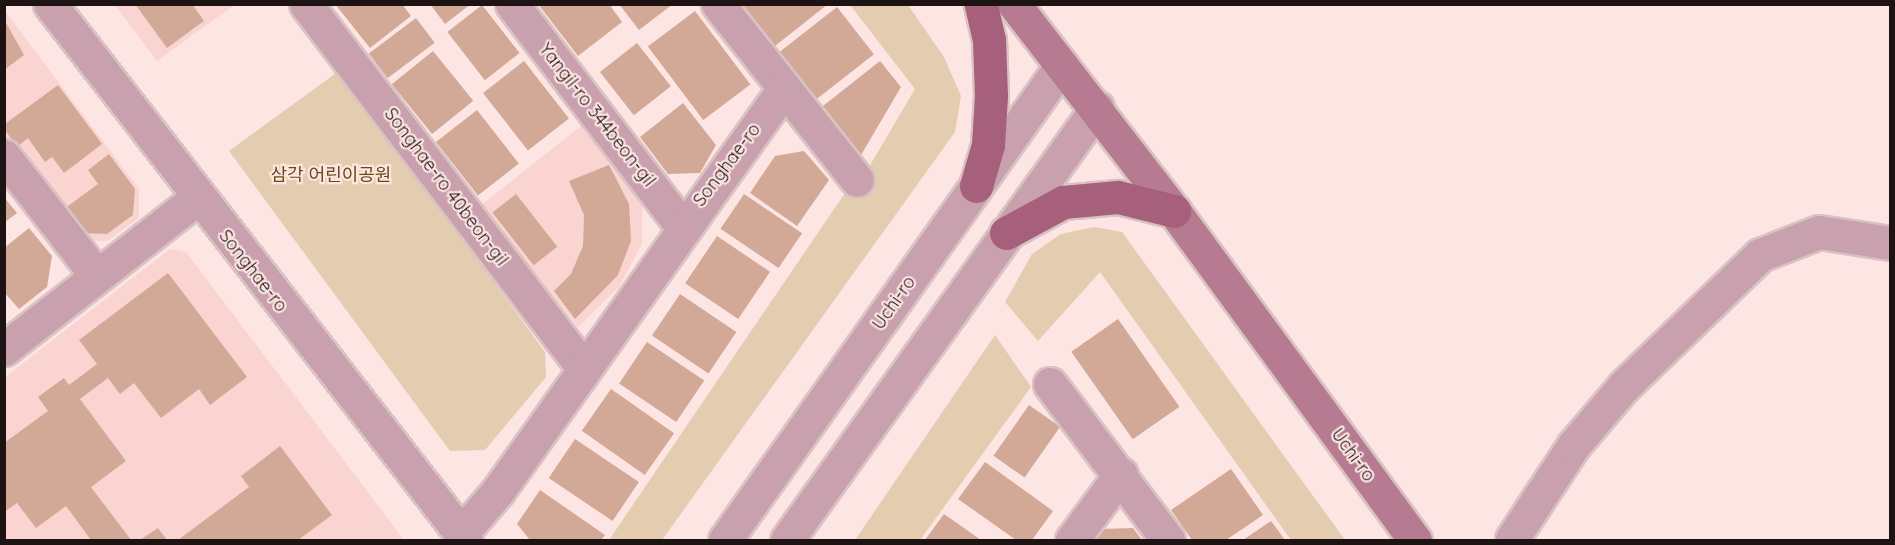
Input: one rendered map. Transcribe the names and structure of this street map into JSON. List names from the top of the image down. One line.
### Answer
{"streets":{"main road":["Uchi-ro"],"street":["Yangil-ro 344beon-gil","Songhae-ro","Songhae-ro 40beon-gil"]},"crossings":[["Yangil-ro 344beon-gil","Songhae-ro"],["Songhae-ro","Songhae-ro 40beon-gil"]],"parks":["삼각 어린이공원"]}
